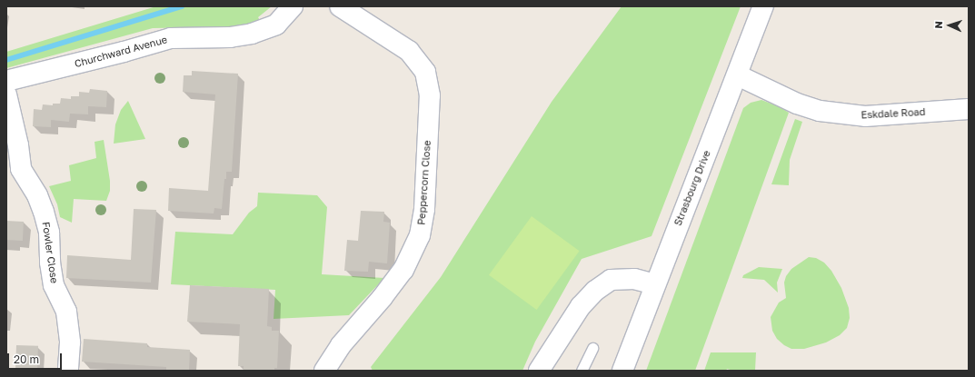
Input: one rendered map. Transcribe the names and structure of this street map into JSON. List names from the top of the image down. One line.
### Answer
{"streets":{"street":["Churchward Avenue","Eskdale Road","Peppercorn Close","Strasbourg Drive","Fowler Close"]},"crossings":[["Eskdale Road","Strasbourg Drive"]],"scale_bar":"20 m","north":"left"}
